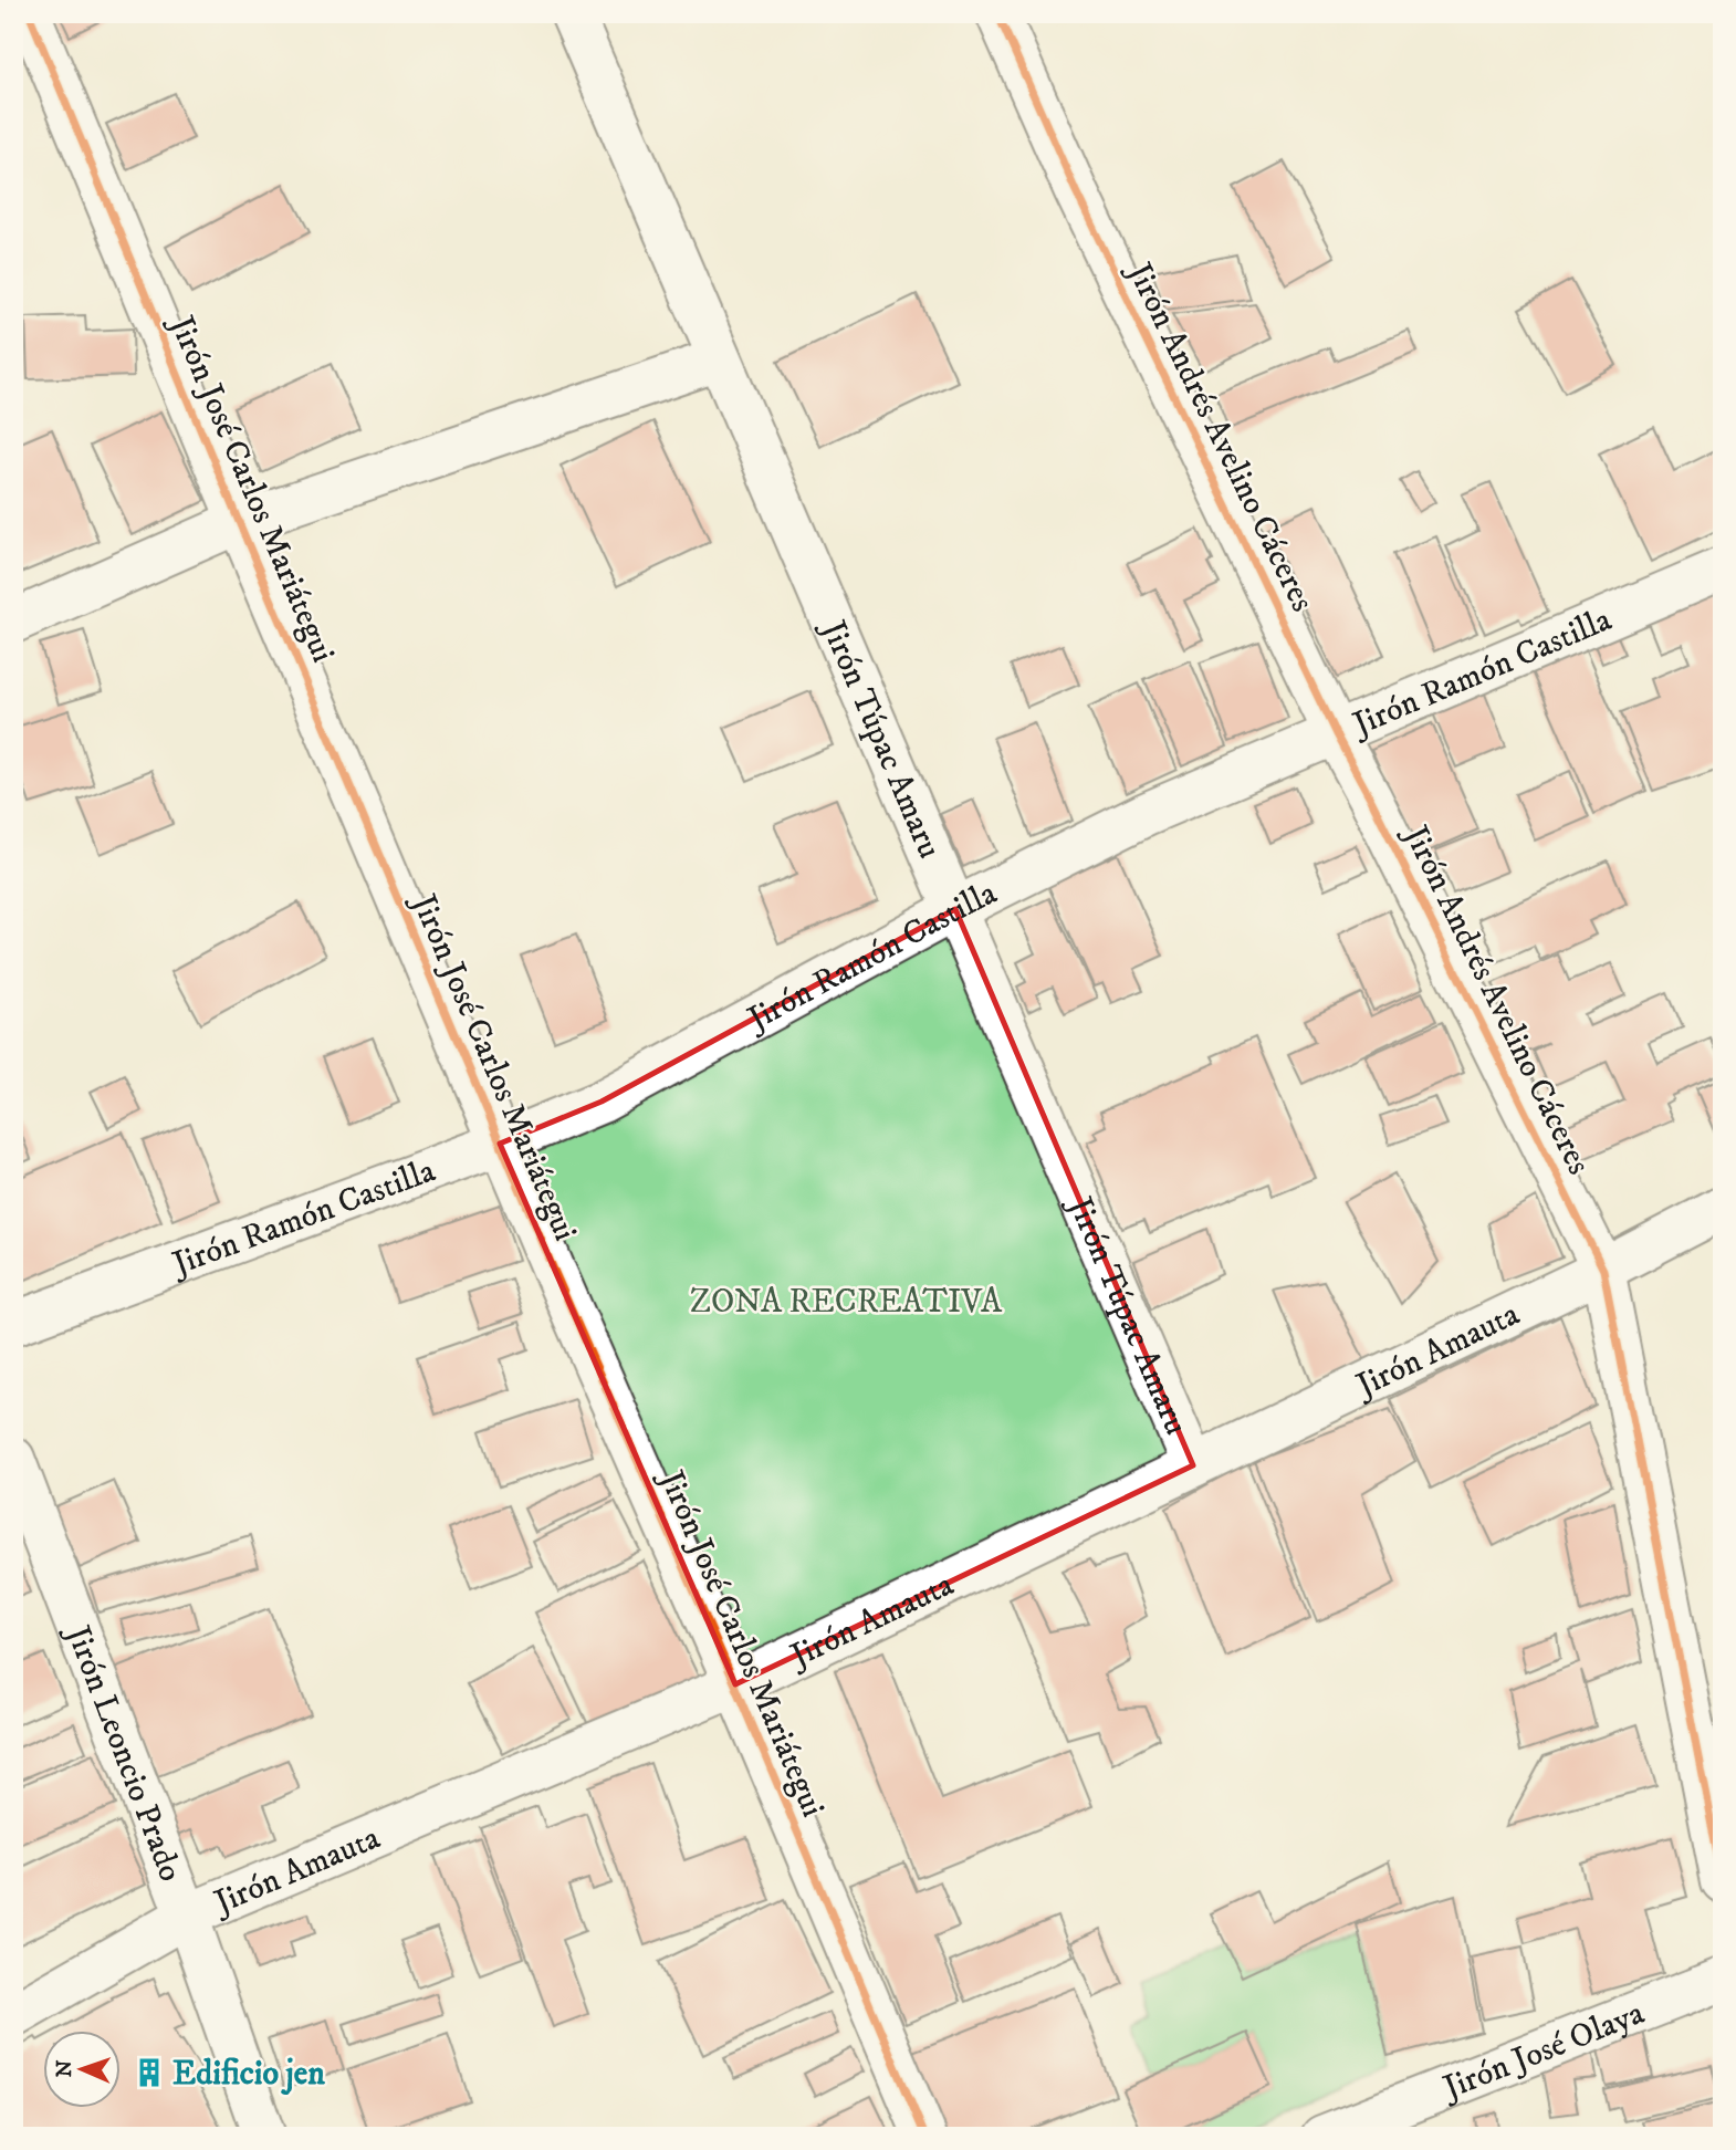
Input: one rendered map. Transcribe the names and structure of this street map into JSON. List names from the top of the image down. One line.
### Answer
{"streets":{"street":["Jirón Andrés Avelino Cáceres","Jirón José Carlos Mariátegui","Jirón Ramón Castilla","Jirón Túpac Amaru","Jirón Amauta","Jirón Leoncio Prado","Jirón José Olaya"]},"crossings":[["Jirón Andrés Avelino Cáceres","Jirón Ramón Castilla"],["Jirón Andrés Avelino Cáceres","Jirón Amauta"],["Jirón José Carlos Mariátegui","Jirón Ramón Castilla"],["Jirón José Carlos Mariátegui","Jirón Amauta"],["Jirón Ramón Castilla","Jirón Túpac Amaru"],["Jirón Túpac Amaru","Jirón Amauta"],["Jirón Amauta","Jirón Leoncio Prado"]],"parks":["ZONA RECREATIVA"],"places":{"building":["Edificio jen"]},"north":"left"}
